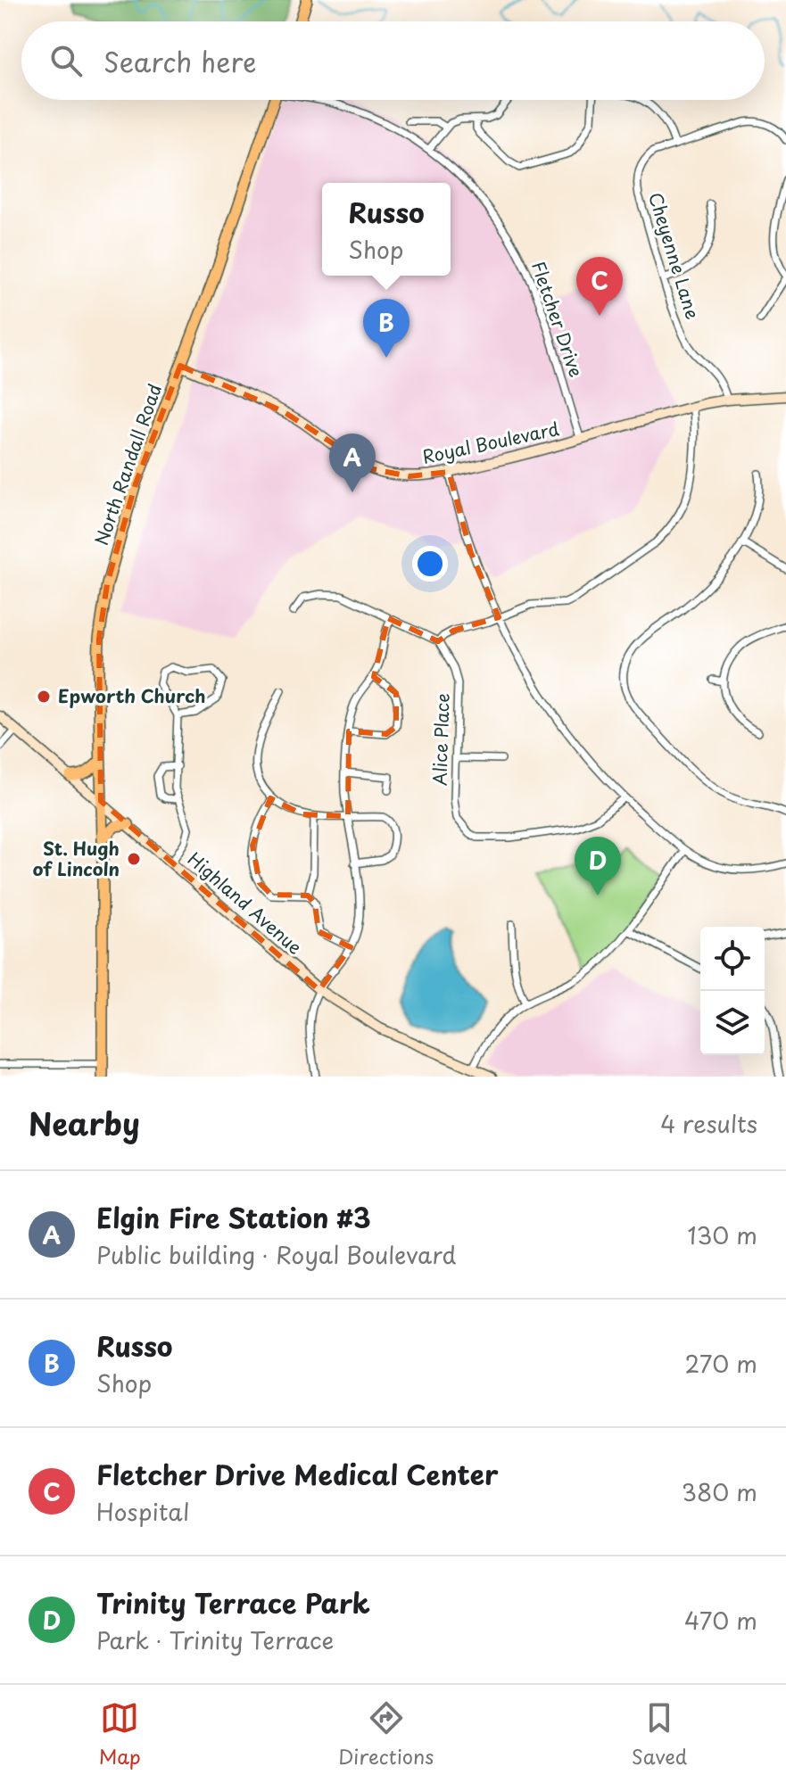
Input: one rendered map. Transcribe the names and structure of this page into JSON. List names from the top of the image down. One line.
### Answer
{"streets":{"main road":["North Randall Road"],"street":["Cheyenne Lane","Fletcher Drive","Royal Boulevard","Alice Place","Highland Avenue"]},"crossings":[["Cheyenne Lane","Royal Boulevard"],["Fletcher Drive","Royal Boulevard"],["Royal Boulevard","North Randall Road"],["North Randall Road","Highland Avenue"]],"places":["Epworth Church","St. Hugh of Lincoln"],"page":{"search":"Search here","popup":["Russo","Shop"],"pins":["C","B","A","D"],"heading":["Nearby","4 results"],"list":[{"mark":"A","name":"Elgin Fire Station #3","note":"Public building · Royal Boulevard","value":"130 m"},{"mark":"B","name":"Russo","note":"Shop","value":"270 m"},{"mark":"C","name":"Fletcher Drive Medical Center","note":"Hospital","value":"380 m"},{"mark":"D","name":"Trinity Terrace Park","note":"Park · Trinity Terrace","value":"470 m"}],"nav":["Map","Directions","Saved"]}}
